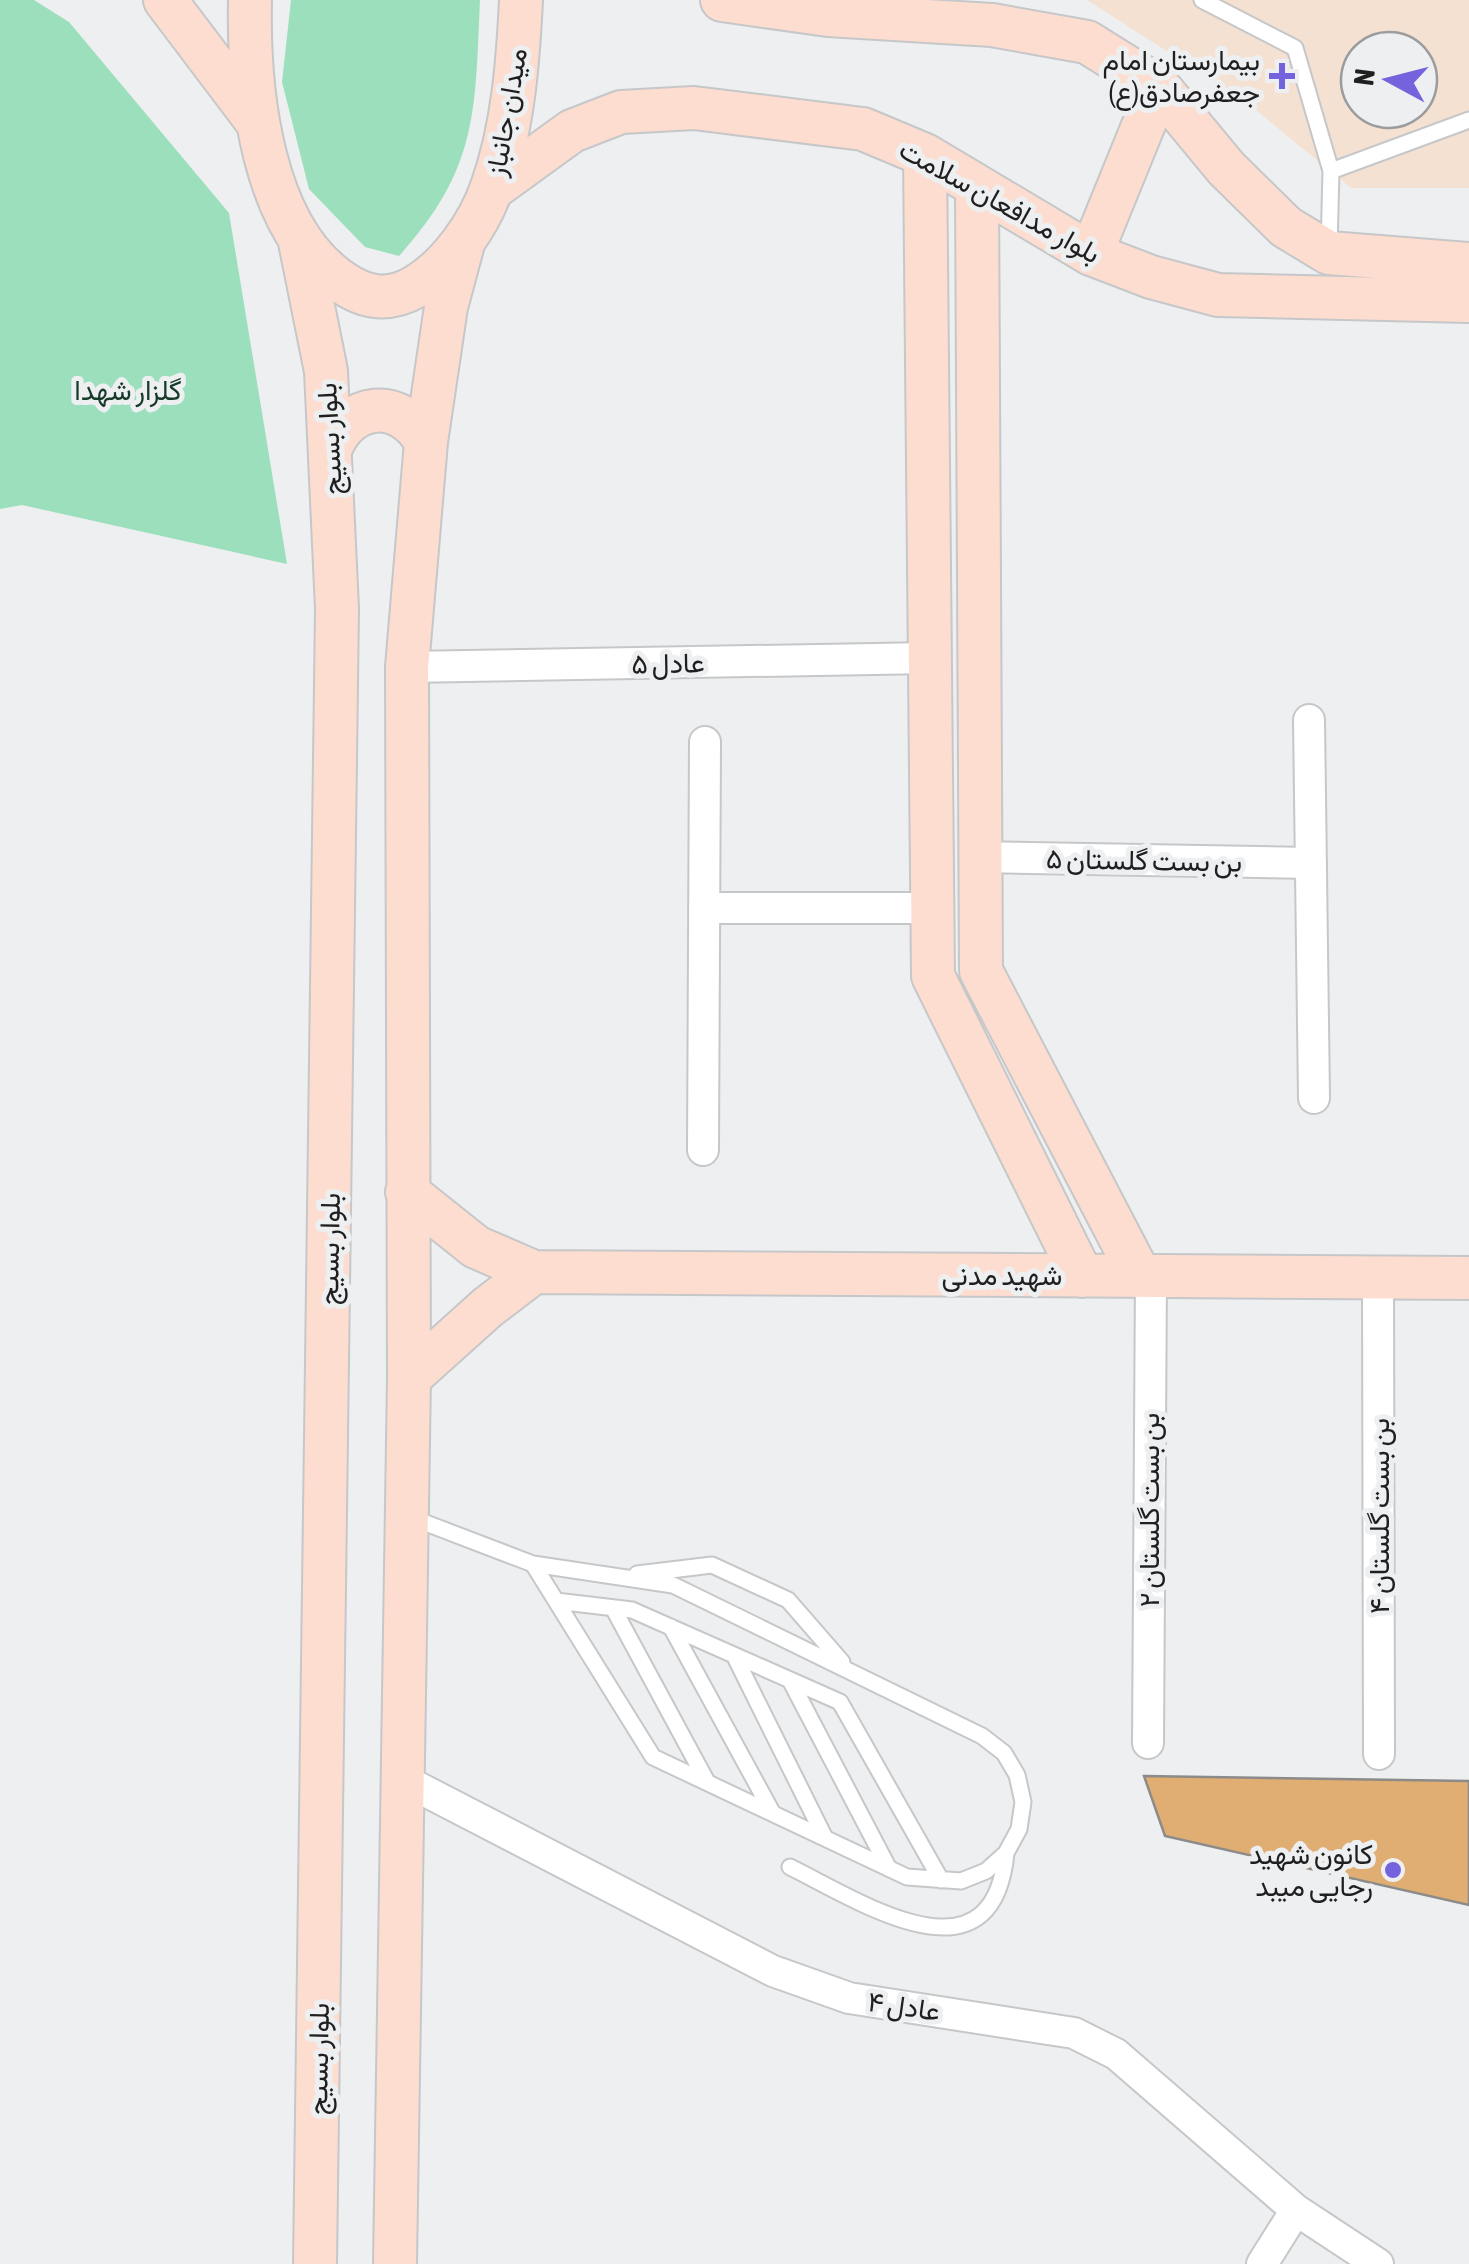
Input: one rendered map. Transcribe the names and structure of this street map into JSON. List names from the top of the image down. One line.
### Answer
{"streets":{"street":["میدان جانباز","بلوار مدافعان سلامت","بلوار بسیج","عادل ۵","بن بست گلستان ۵","شهید مدنی","بن بست گلستان ۲","بن بست گلستان ۴","عادل ۴"]},"crossings":[["میدان جانباز","بلوار مدافعان سلامت"],["میدان جانباز","بلوار بسیج"],["شهید مدنی","بن بست گلستان ۲"],["شهید مدنی","بن بست گلستان ۴"]],"parks":["گلزار شهدا"],"places":{"health":["بیمارستان امام جعفرصادق(ع)"],"other":["کانون شهید رجایی میبد"]},"north":"left"}
